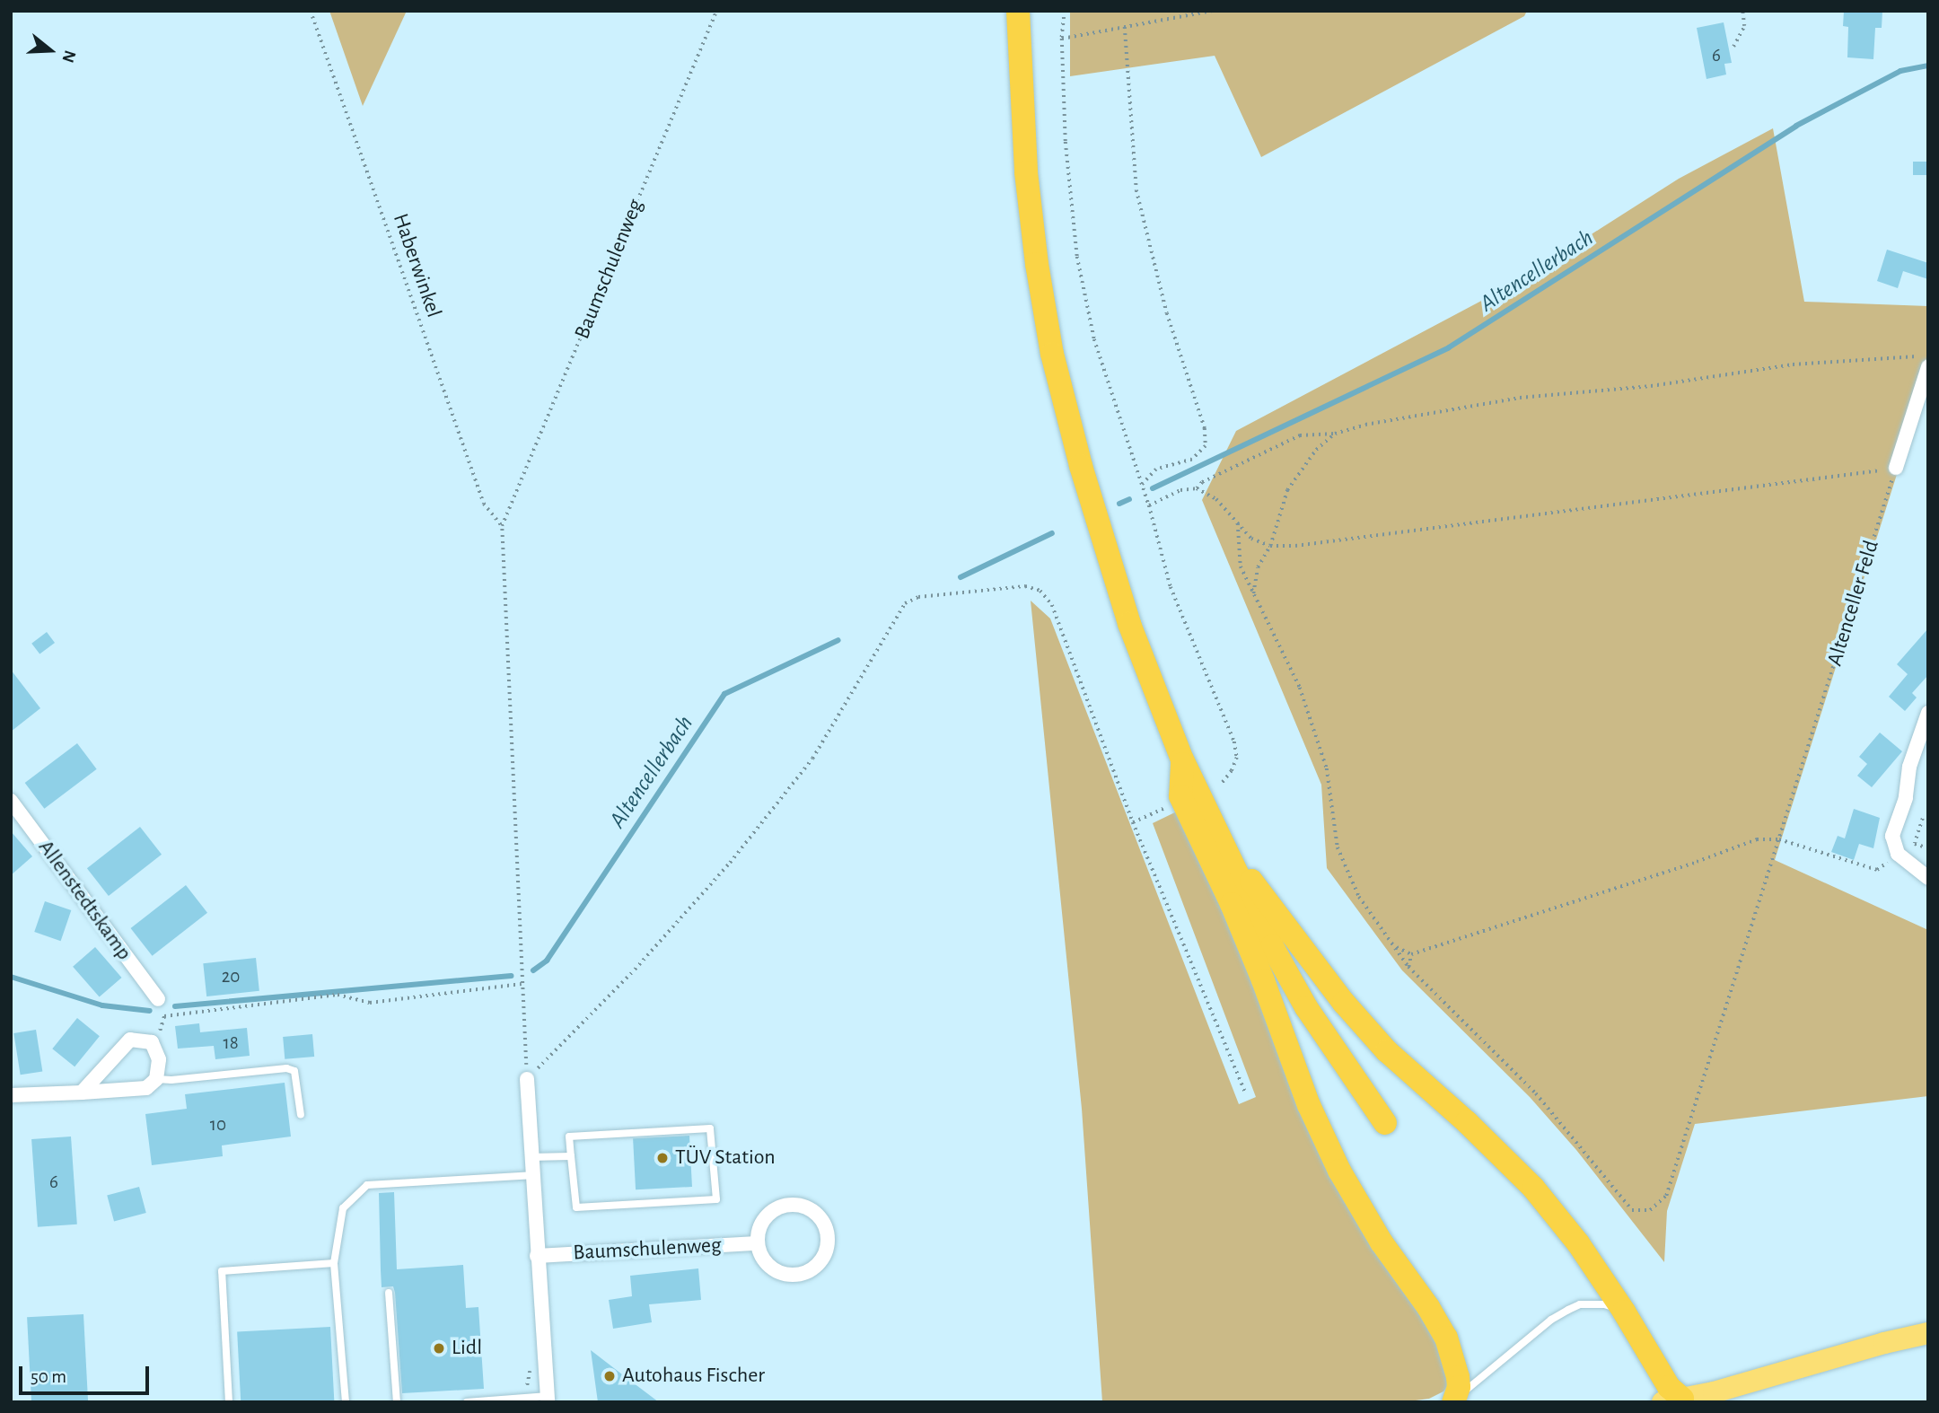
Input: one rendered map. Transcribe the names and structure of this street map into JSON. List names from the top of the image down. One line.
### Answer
{"streets":{"street":["Baumschulenweg","Allenstedtskamp"],"path":["Haberwinkel","Altenceller Feld"]},"crossings":[["Haberwinkel","Baumschulenweg"]],"water":["Altencellerbach"],"places":["TÜV Station","Lidl","Autohaus Fischer"],"house_numbers":["6","20","18","10","6"],"scale_bar":"50 m","north":"right"}
